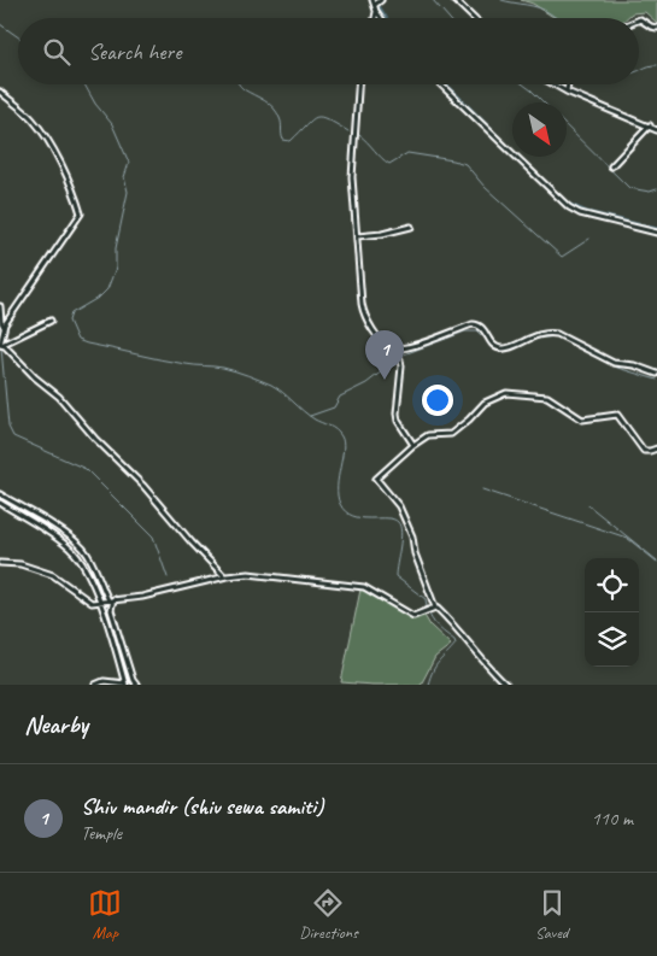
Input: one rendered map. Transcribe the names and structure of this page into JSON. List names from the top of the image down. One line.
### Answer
{"north":"bottom right","page":{"search":"Search here","pins":"1","heading":"Nearby","list":[{"mark":"1","name":"Shiv mandir (shiv sewa samiti)","note":"Temple","value":"110 m"}],"nav":["Map","Directions","Saved"]}}
